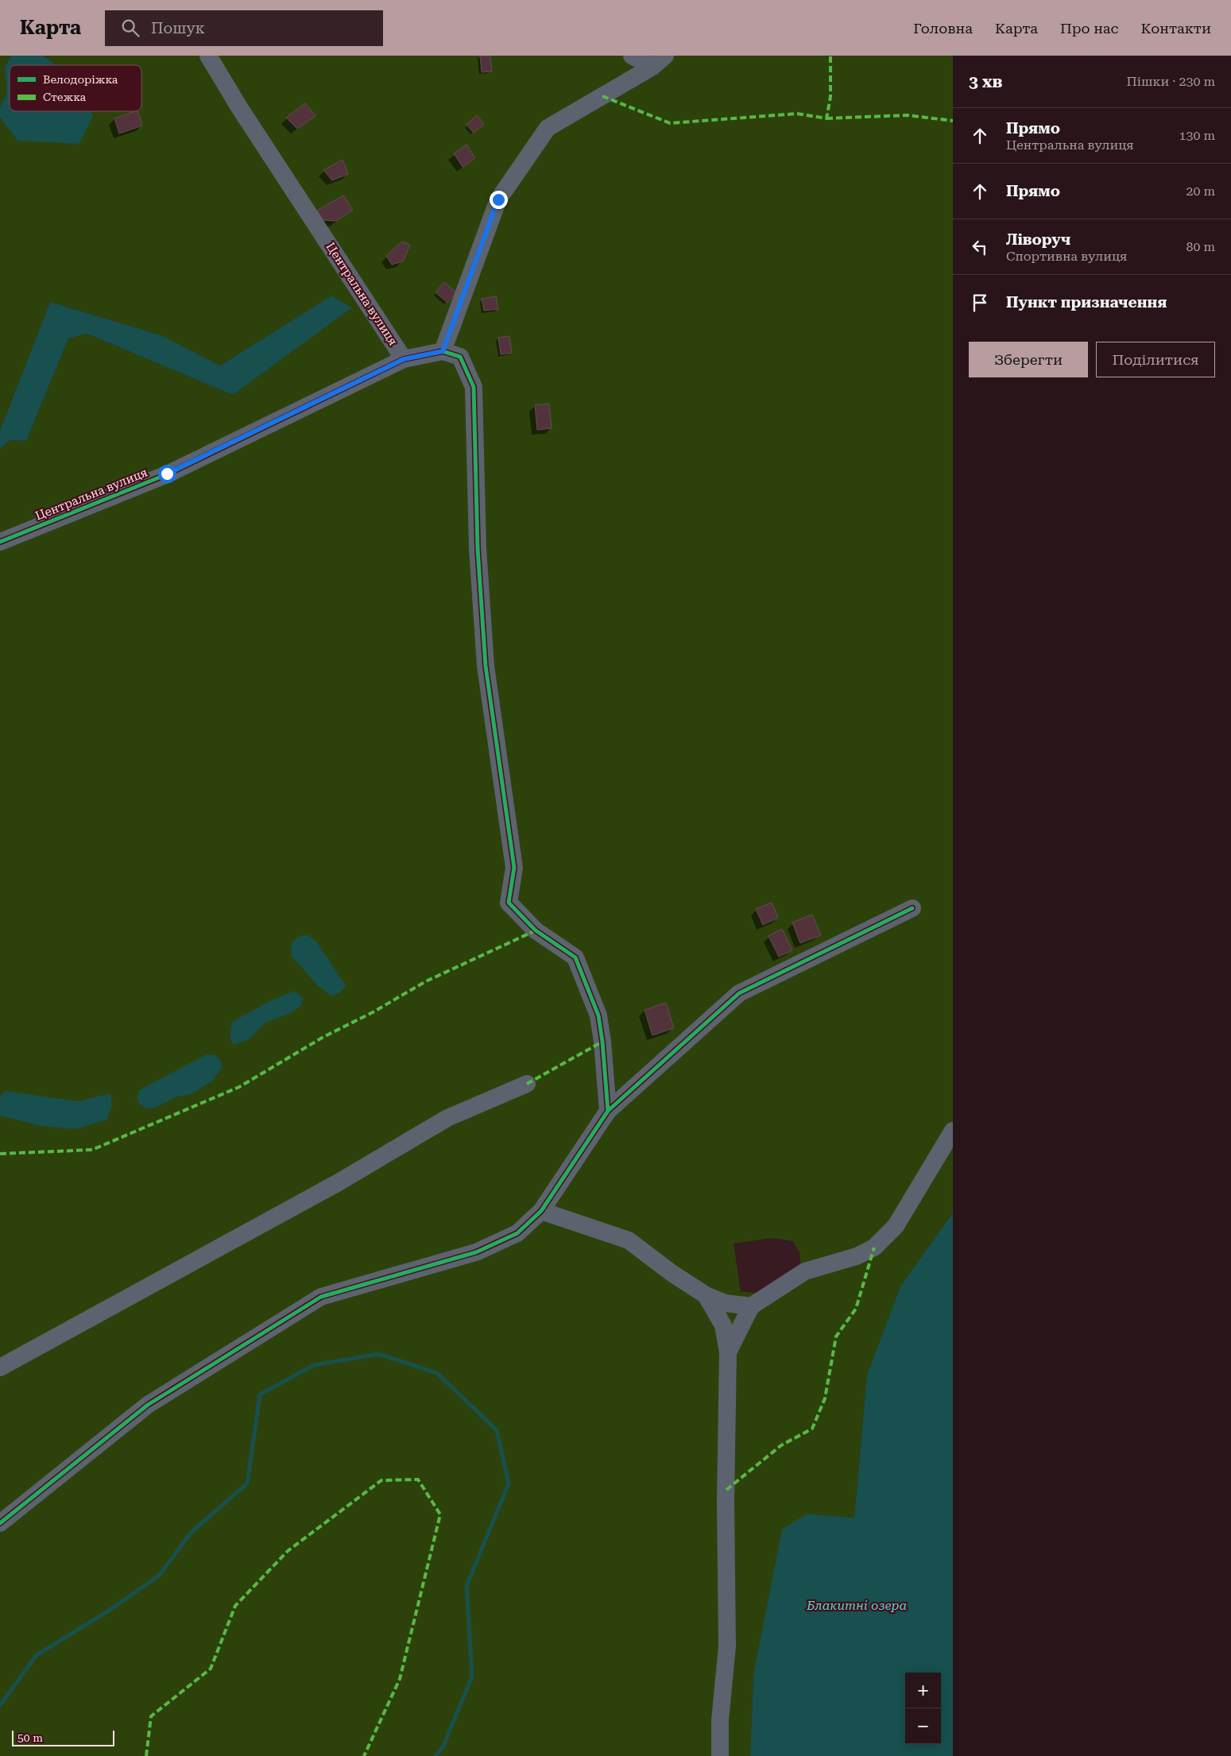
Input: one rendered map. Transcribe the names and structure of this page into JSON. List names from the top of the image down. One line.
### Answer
{"streets":{"street":["Центральна вулиця"]},"water":["Блакитні озера"],"legend":["Велодоріжка","Стежка"],"scale_bar":"50 m","page":{"header":"Карта","search":"Пошук","nav":["Головна","Карта","Про нас","Контакти"],"heading":["3 хв","Пішки · 230 m"],"list":[["Прямо","Центральна вулиця","130 m"],["Прямо","20 m"],["Ліворуч","Спортивна вулиця","80 m"],"Пункт призначення"],"buttons":["Зберегти","Поділитися"],"map_buttons":["+","−"],"scale":"50 m"}}
